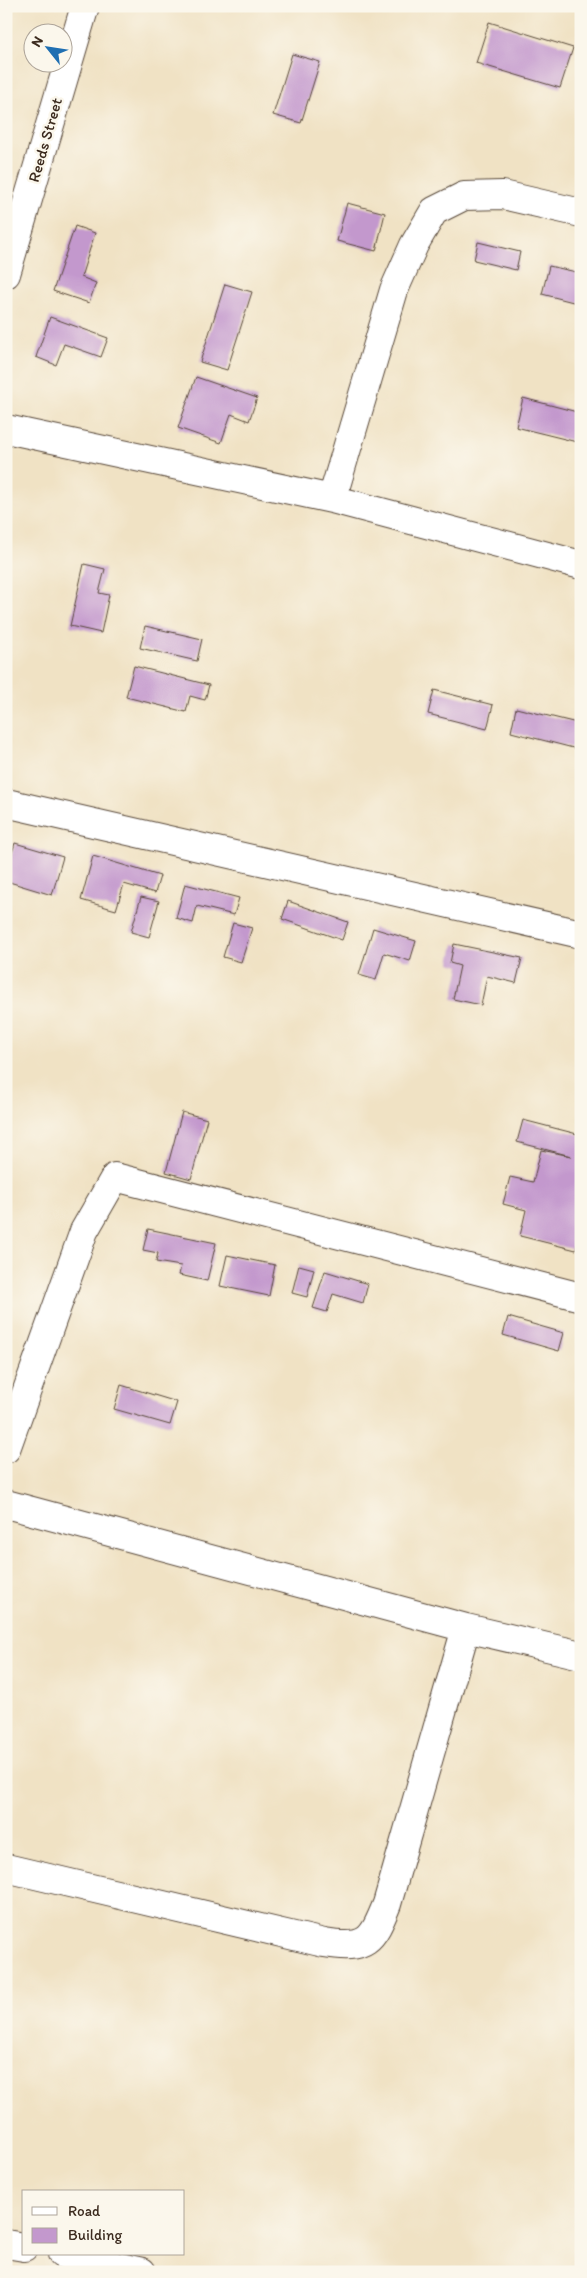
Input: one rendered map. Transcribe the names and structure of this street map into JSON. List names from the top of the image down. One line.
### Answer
{"streets":{"street":["Reeds Street"]},"legend":["Road","Building"],"north":"top left"}
